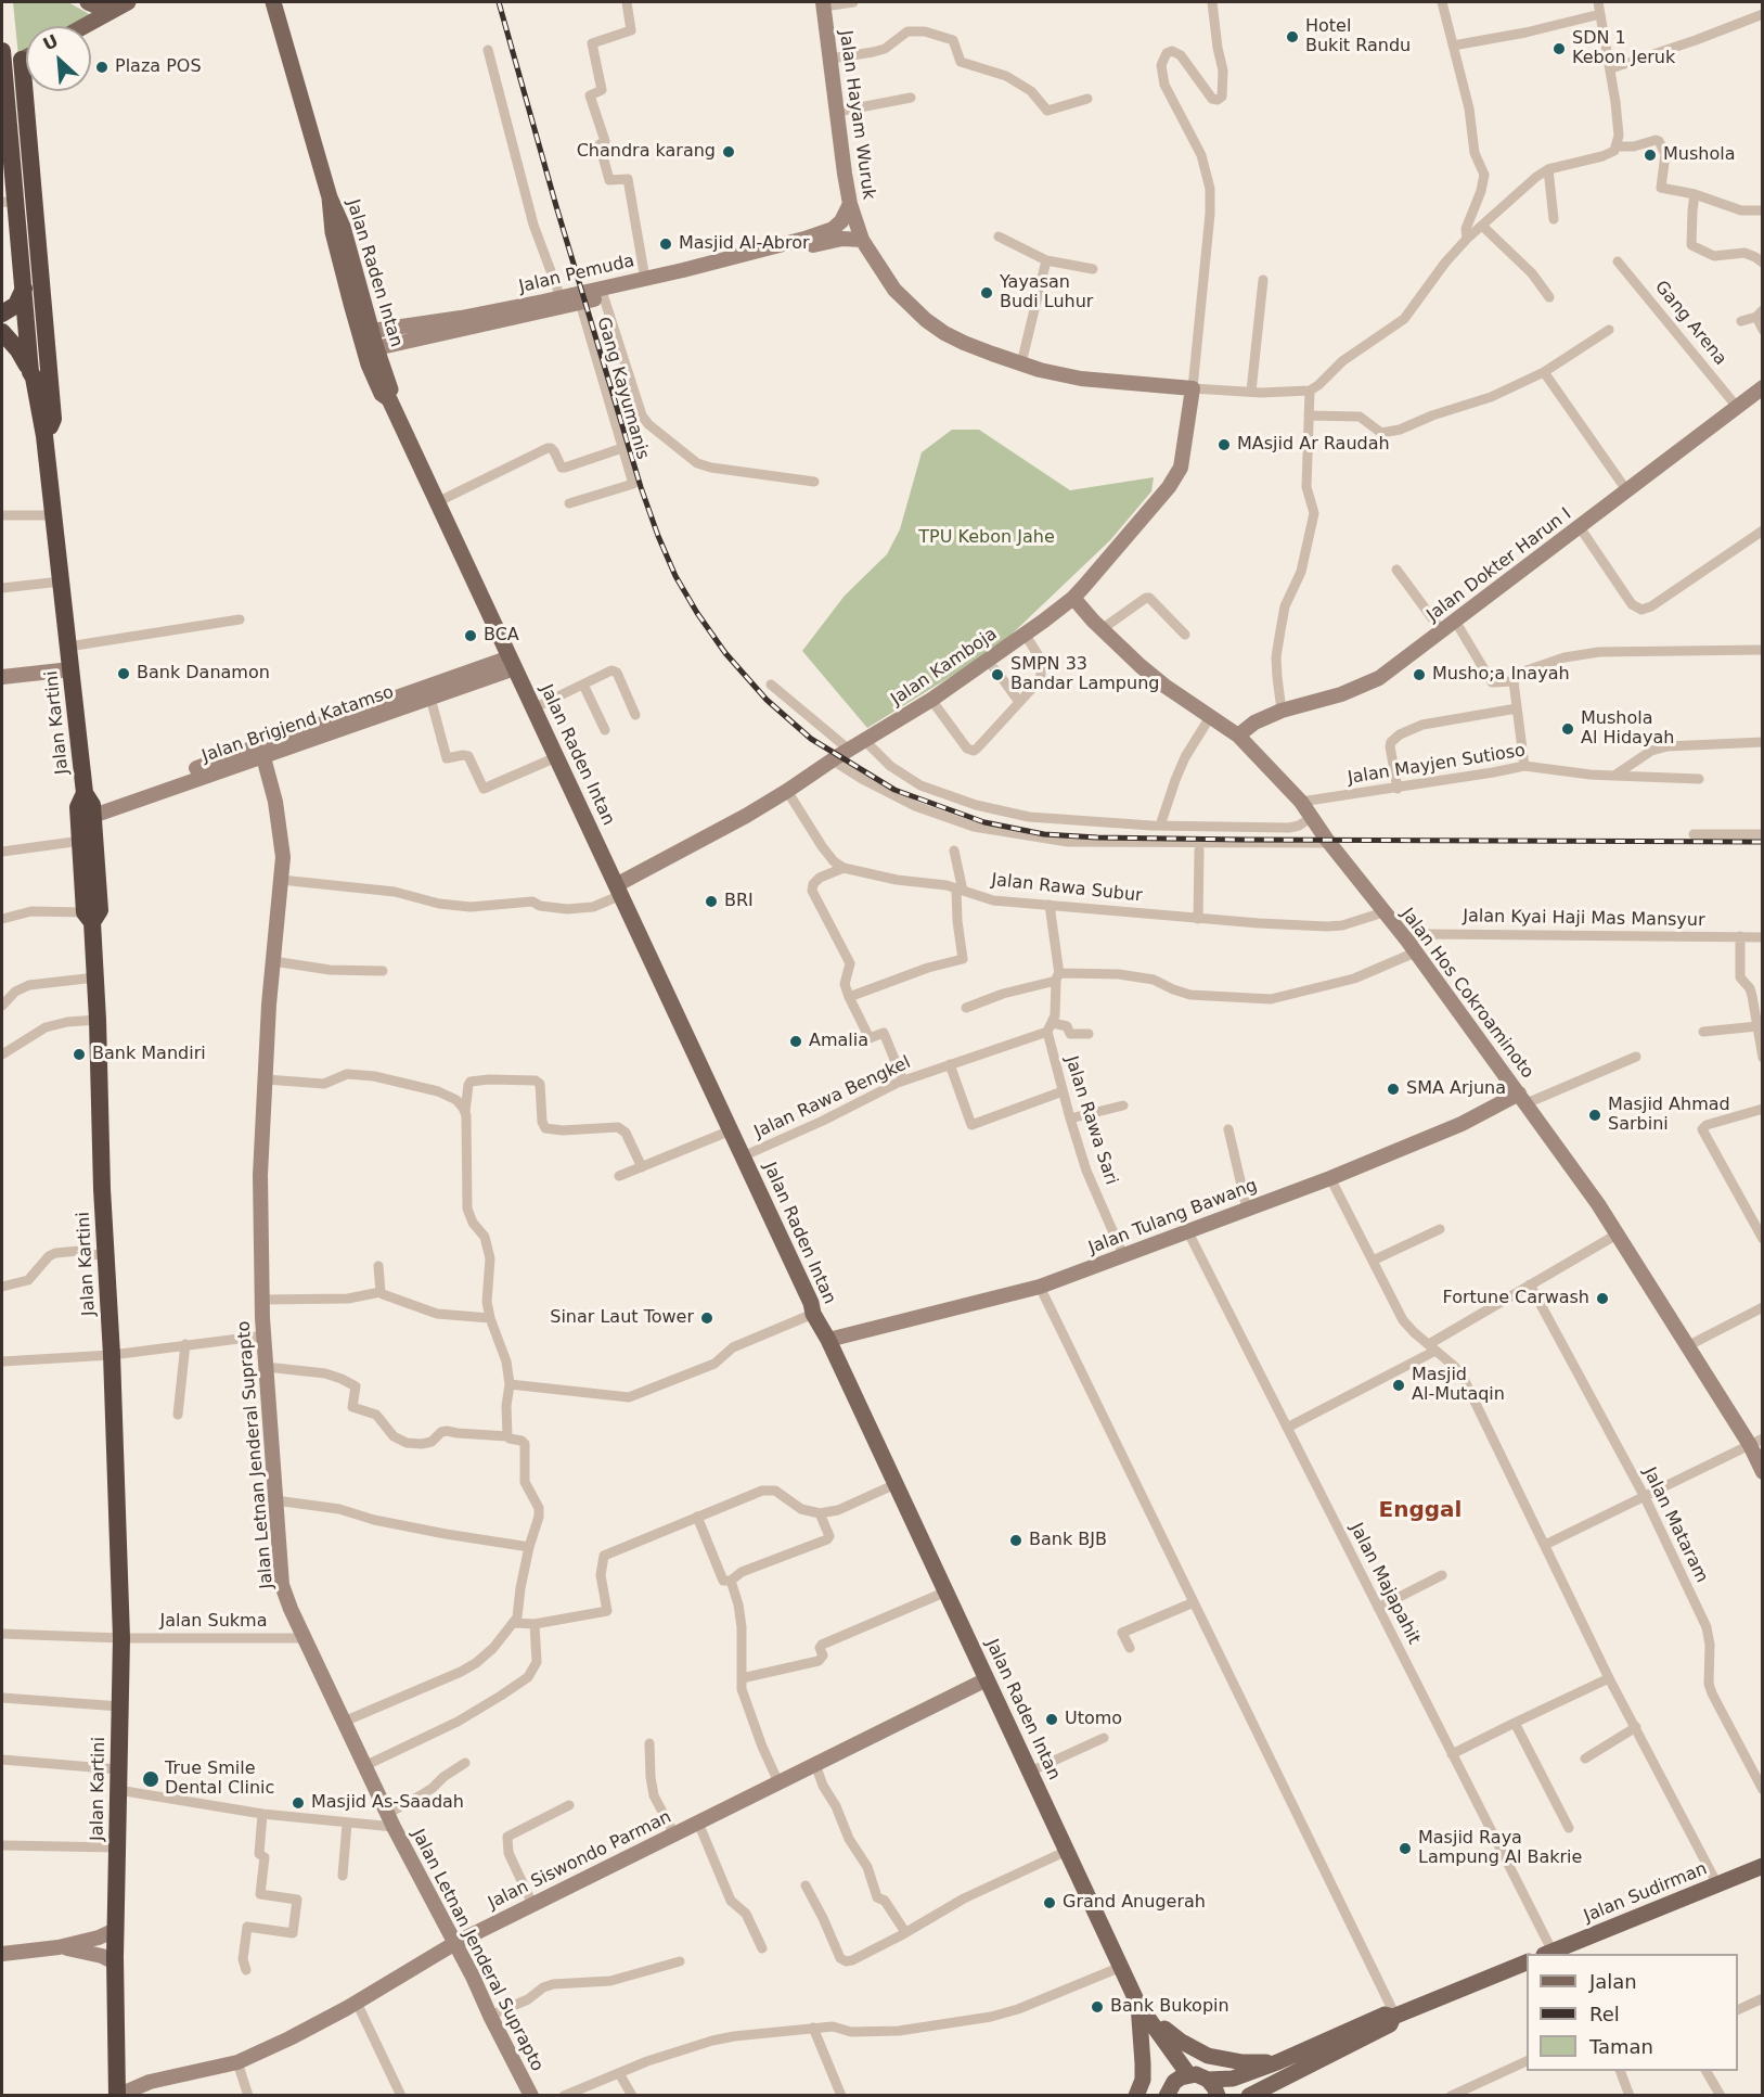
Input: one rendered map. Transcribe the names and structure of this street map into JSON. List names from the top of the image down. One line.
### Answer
{"streets":{"highway":["Jalan Kartini"],"main road":["Jalan Raden Intan","Jalan Sudirman"],"street":["Jalan Hayam Wuruk","Jalan Pemuda","Gang Arena","Gang Kayumanis","Jalan Dokter Harun I","Jalan Kamboja","Jalan Brigjend Katamso","Jalan Mayjen Sutioso","Jalan Rawa Subur","Jalan Kyai Haji Mas Mansyur","Jalan Hos Cokroaminoto","Jalan Rawa Bengkel","Jalan Rawa Sari","Jalan Tulang Bawang","Jalan Letnan Jenderal Suprapto","Jalan Mataram","Jalan Majapahit","Jalan Sukma","Jalan Siswondo Parman"]},"crossings":[["Jalan Hayam Wuruk","Jalan Pemuda"],["Jalan Hayam Wuruk","Jalan Kamboja"],["Jalan Raden Intan","Jalan Pemuda"],["Jalan Raden Intan","Jalan Kamboja"],["Jalan Raden Intan","Jalan Brigjend Katamso"],["Jalan Raden Intan","Jalan Rawa Bengkel"],["Jalan Raden Intan","Jalan Tulang Bawang"],["Jalan Raden Intan","Jalan Siswondo Parman"],["Jalan Pemuda","Gang Kayumanis"],["Gang Arena","Jalan Dokter Harun I"],["Jalan Dokter Harun I","Jalan Hos Cokroaminoto"],["Jalan Kamboja","Jalan Hos Cokroaminoto"],["Jalan Kartini","Jalan Brigjend Katamso"],["Jalan Kartini","Jalan Sukma"],["Jalan Kartini","Jalan Siswondo Parman"],["Jalan Brigjend Katamso","Jalan Letnan Jenderal Suprapto"],["Jalan Mayjen Sutioso","Jalan Hos Cokroaminoto"],["Jalan Rawa Subur","Jalan Hos Cokroaminoto"],["Jalan Kyai Haji Mas Mansyur","Jalan Hos Cokroaminoto"],["Jalan Hos Cokroaminoto","Jalan Tulang Bawang"],["Jalan Rawa Bengkel","Jalan Rawa Sari"],["Jalan Rawa Sari","Jalan Tulang Bawang"],["Jalan Tulang Bawang","Jalan Majapahit"],["Jalan Letnan Jenderal Suprapto","Jalan Sukma"],["Jalan Letnan Jenderal Suprapto","Jalan Siswondo Parman"],["Jalan Majapahit","Jalan Sudirman"]],"districts":["Enggal"],"parks":["TPU Kebon Jahe"],"places":["Hotel Bukit Randu","SDN 1 Kebon Jeruk","Plaza POS","Chandra karang","Mushola","Masjid Al-Abror","Yayasan Budi Luhur","MAsjid Ar Raudah","BCA","Bank Danamon","SMPN 33 Bandar Lampung","Musho;a Inayah","Mushola Al Hidayah","BRI","Amalia","Bank Mandiri","SMA Arjuna","Masjid Ahmad Sarbini","Fortune Carwash","Sinar Laut Tower","Masjid Al-Mutaqin","Bank BJB","Utomo","True Smile Dental Clinic","Masjid As-Saadah","Masjid Raya Lampung Al Bakrie","Grand Anugerah","Bank Bukopin"],"legend":["Jalan","Rel","Taman"],"north":"top left"}
